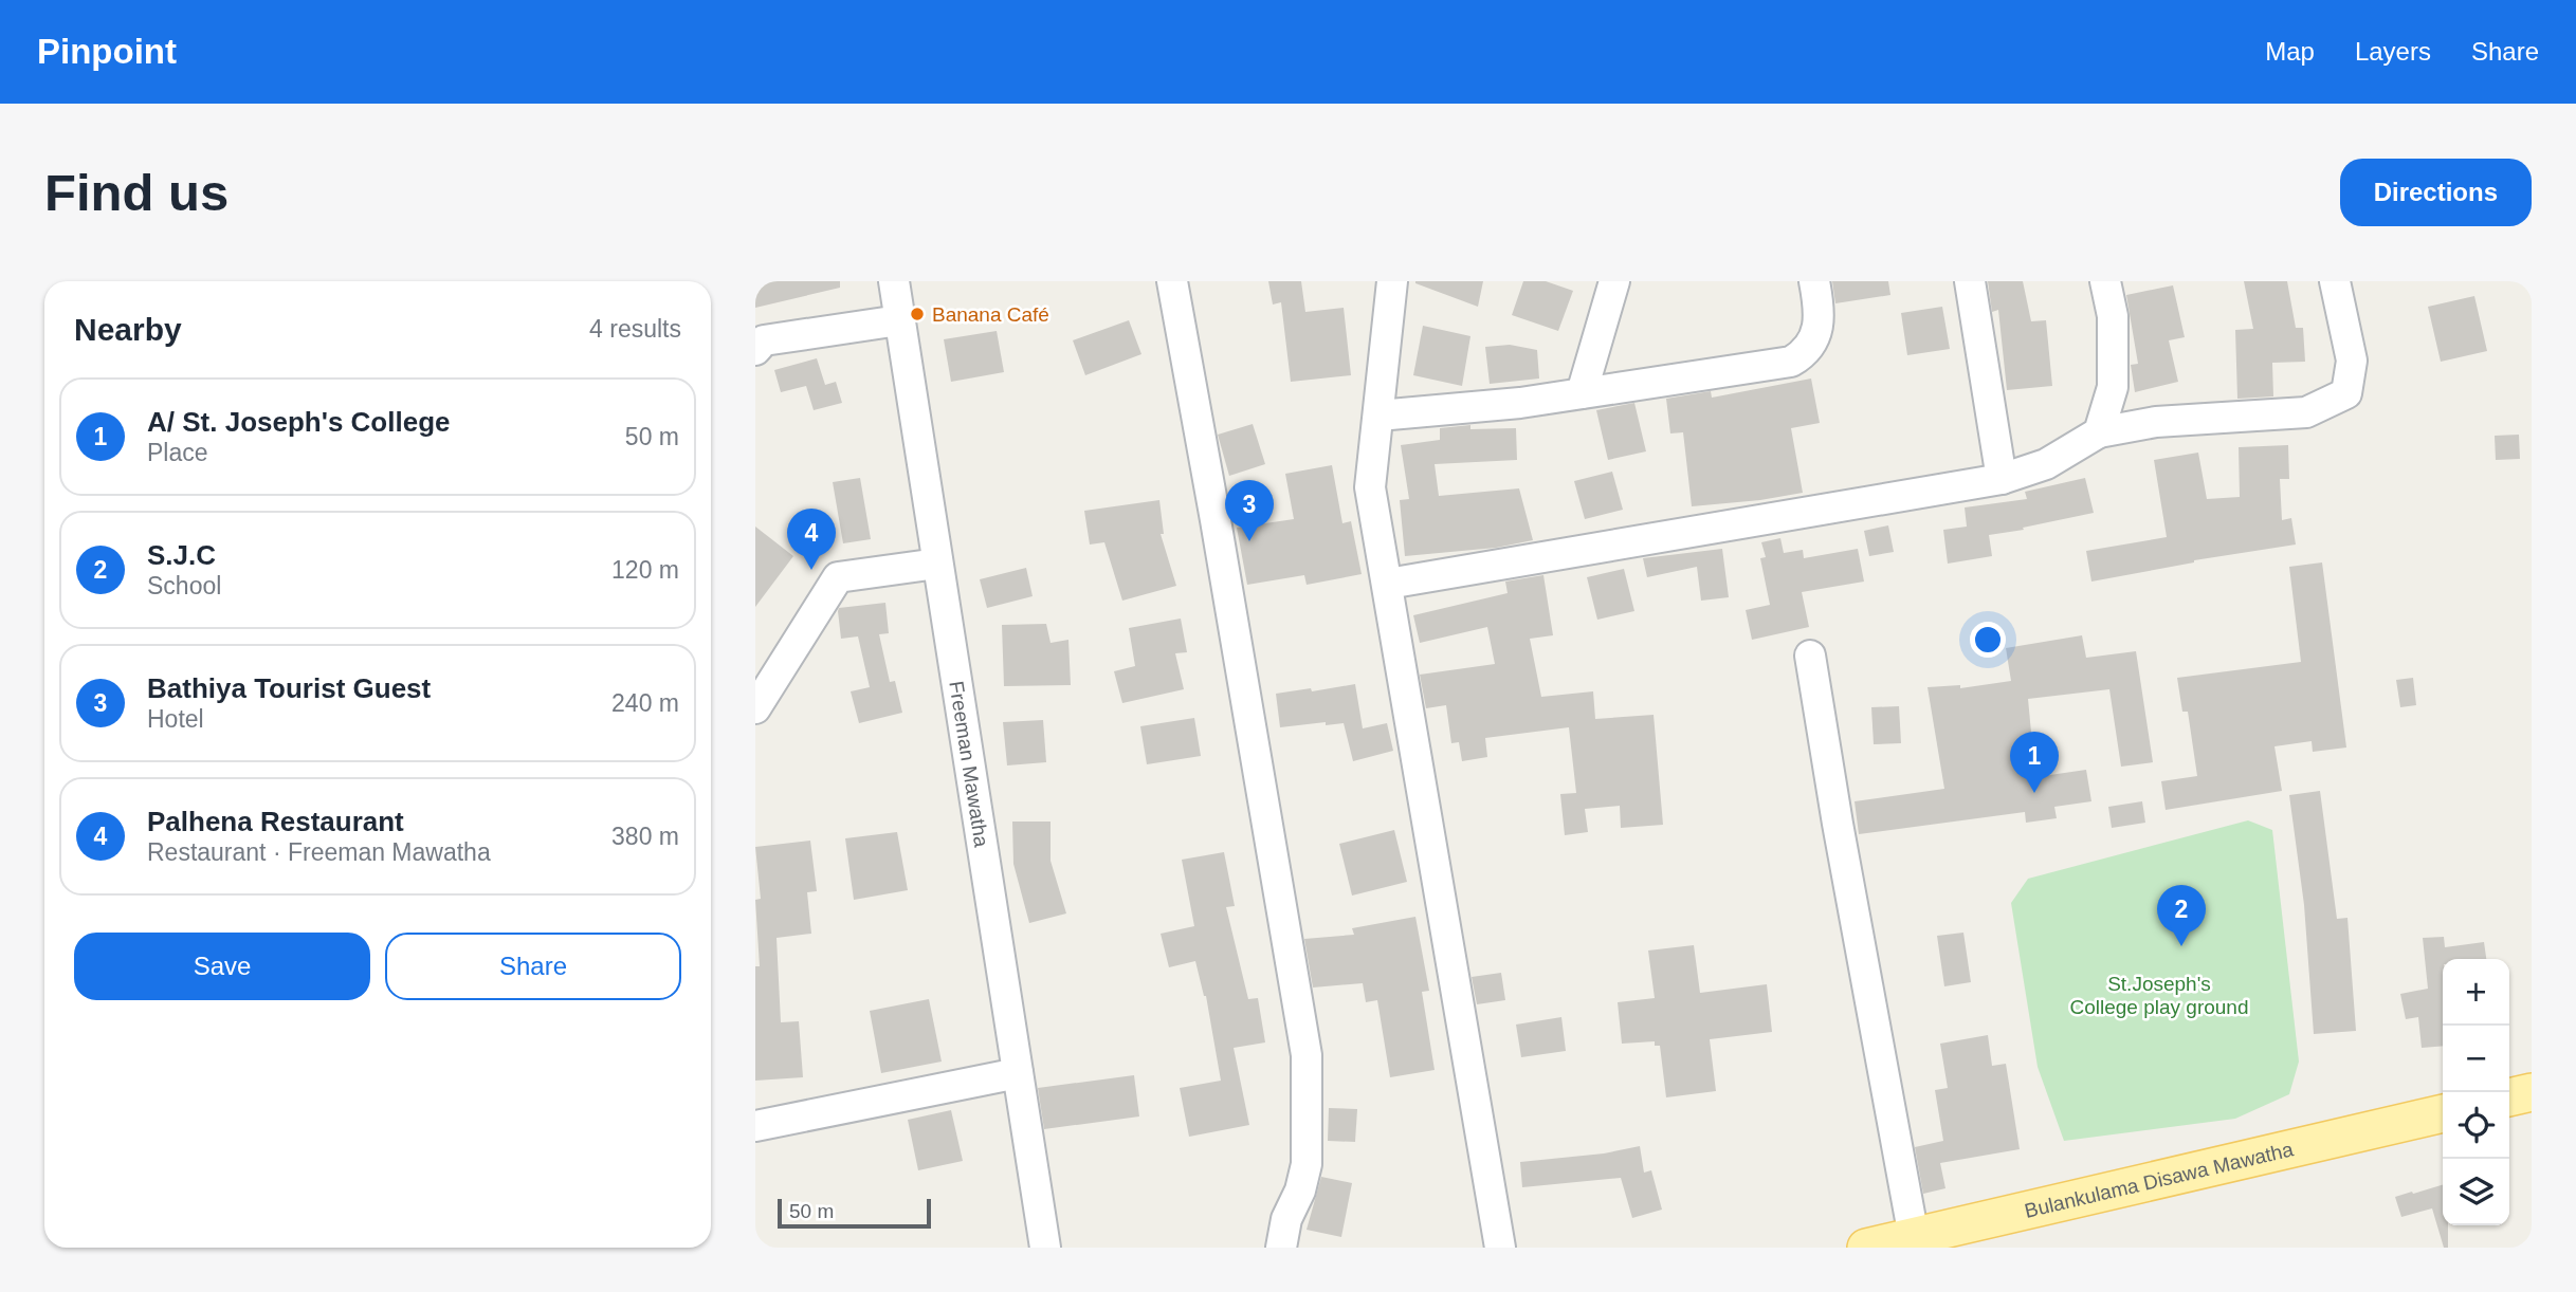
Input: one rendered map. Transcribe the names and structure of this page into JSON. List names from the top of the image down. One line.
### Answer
{"streets":{"main road":["Bulankulama Disawa Mawatha"],"street":["Freeman Mawatha"]},"parks":["St.Joseph's College play ground"],"places":["Banana Café"],"scale_bar":"50 m","page":{"header":"Pinpoint","nav":["Map","Layers","Share"],"buttons":["Directions",["Save","Share"]],"title":"Find us","heading":["Nearby","4 results"],"list":[{"mark":"1","name":"A/ St. Joseph's College","note":"Place","value":"50 m"},{"mark":"2","name":"S.J.C","note":"School","value":"120 m"},{"mark":"3","name":"Bathiya Tourist Guest","note":"Hotel","value":"240 m"},{"mark":"4","name":"Palhena Restaurant","note":"Restaurant · Freeman Mawatha","value":"380 m"}],"pins":["3","4","1","2"],"map_buttons":["+","−"],"scale":"50 m"}}
